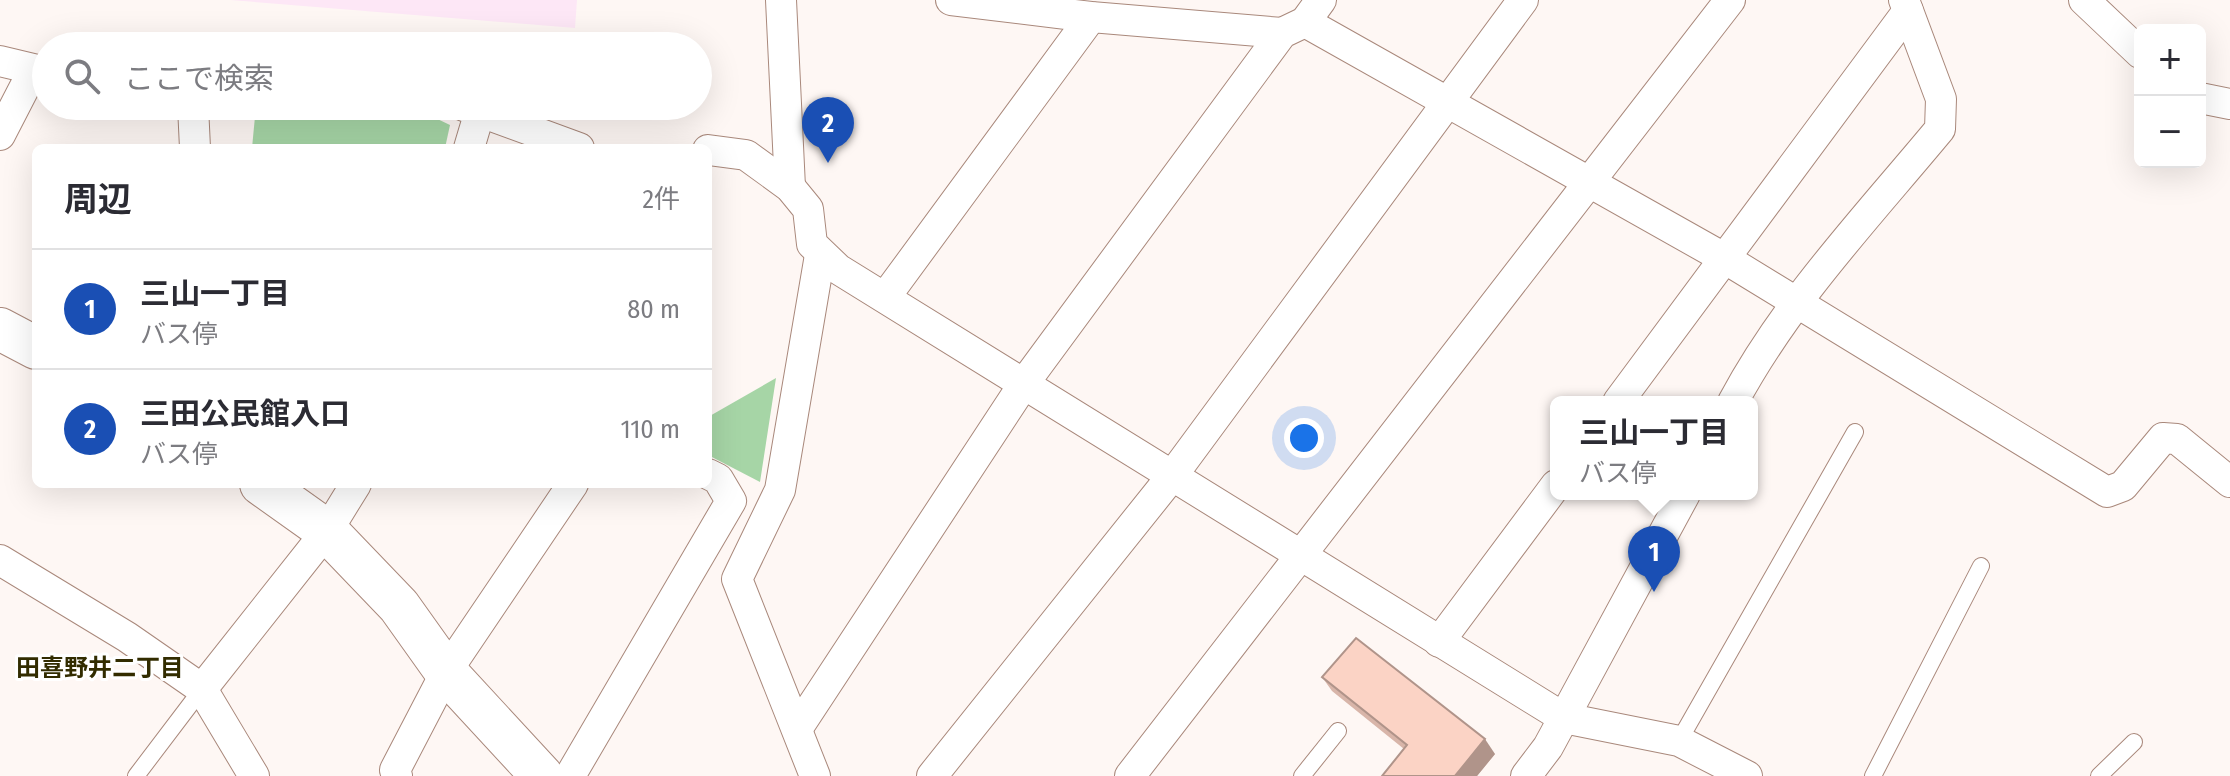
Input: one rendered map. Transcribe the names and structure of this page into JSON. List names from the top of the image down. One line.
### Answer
{"districts":["田喜野井二丁目"],"page":{"map_buttons":["+","−"],"search":"ここで検索","pins":["2","1"],"heading":["周辺","2件"],"list":[{"mark":"1","name":"三山一丁目","note":"バス停","value":"80 m"},{"mark":"2","name":"三田公民館入口","note":"バス停","value":"110 m"}],"popup":["三山一丁目","バス停"]}}
